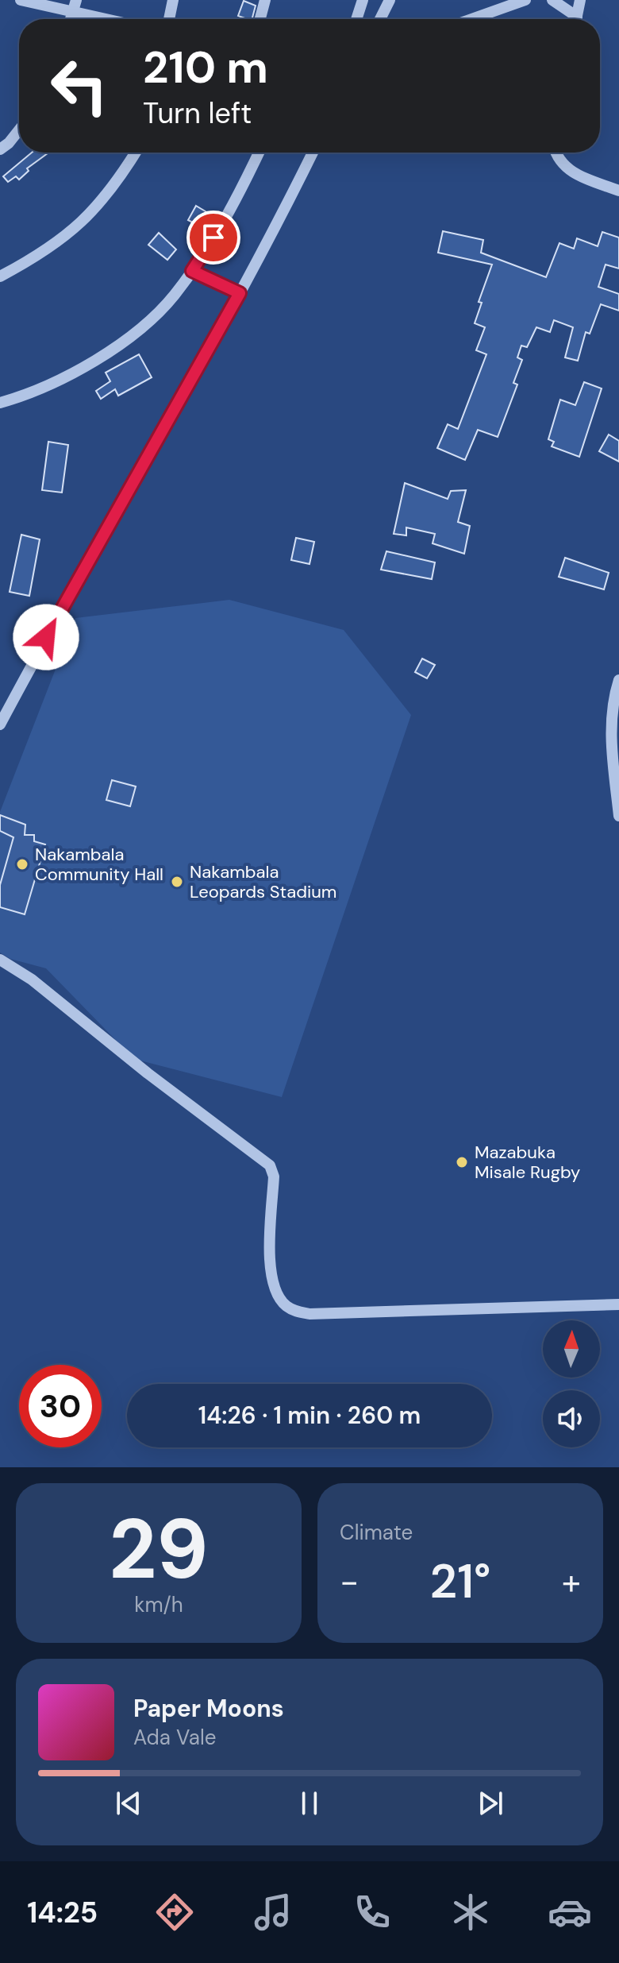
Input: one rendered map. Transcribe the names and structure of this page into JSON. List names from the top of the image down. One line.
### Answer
{"places":["Nakambala Community Hall","Nakambala Leopards Stadium","Mazabuka Misale Rugby"],"north":"top","page":{"turn":["210 m","Turn left"],"limit":"30","trip":"14:26 · 1 min · 260 m","tile":[["29","km/h"],"Climate"],"heat":["−","21°","+"],"song":["Paper Moons","Ada Vale"],"tabs":"14:25"}}
